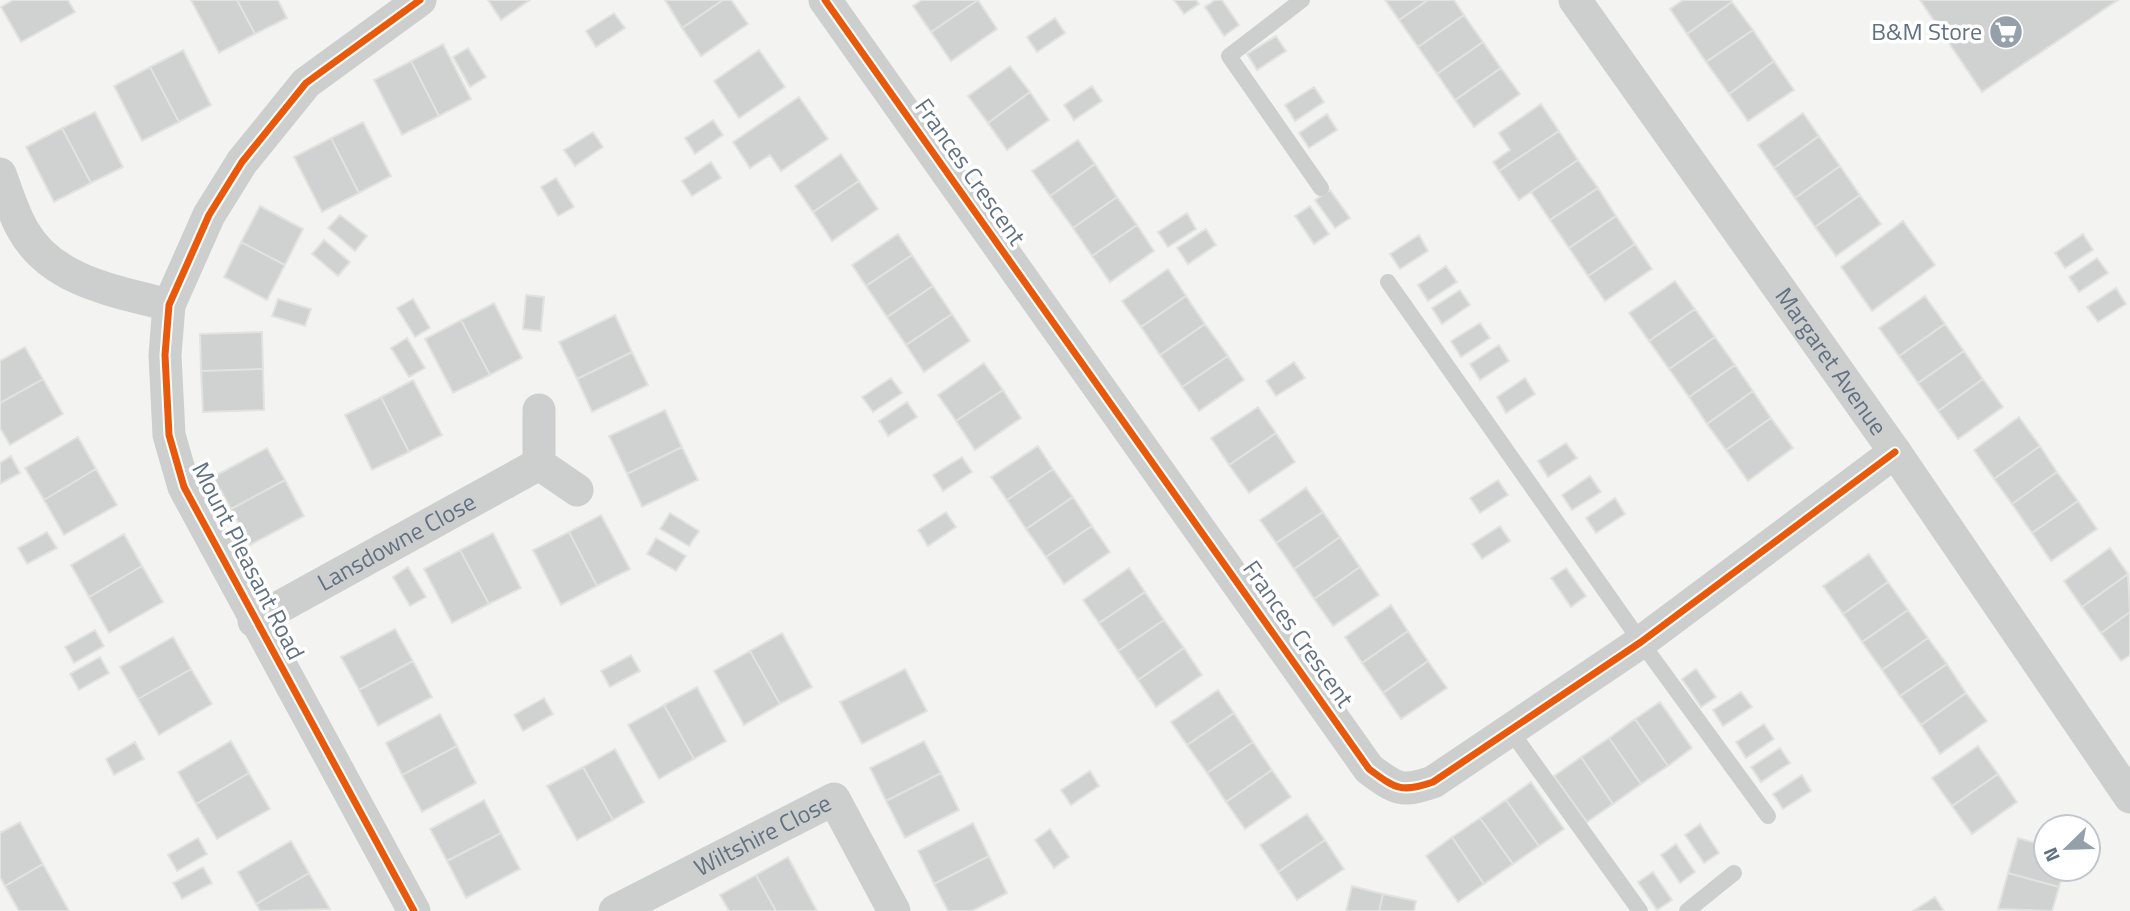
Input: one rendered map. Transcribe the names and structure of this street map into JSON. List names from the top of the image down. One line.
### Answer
{"streets":{"street":["Frances Crescent","Margaret Avenue","Lansdowne Close","Mount Pleasant Road","Wiltshire Close"]},"crossings":[["Frances Crescent","Margaret Avenue"],["Lansdowne Close","Mount Pleasant Road"]],"places":{"supermarket":["B&M Store"]},"north":"bottom left"}
